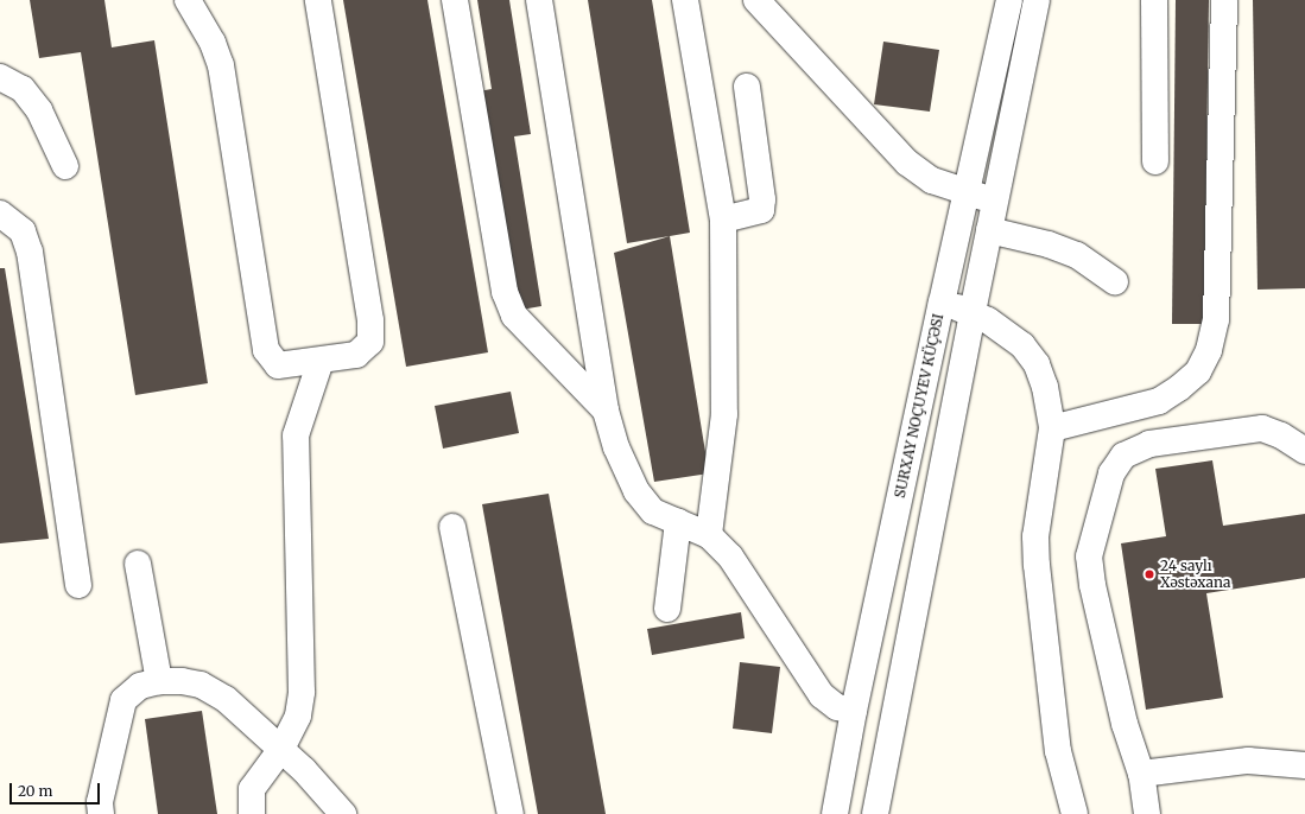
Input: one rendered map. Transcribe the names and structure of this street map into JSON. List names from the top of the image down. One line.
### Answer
{"streets":{"street":["SURXAY NOÇUYEV KÜÇƏSI"]},"places":["24 saylı Xəstəxana"],"scale_bar":"20 m"}
